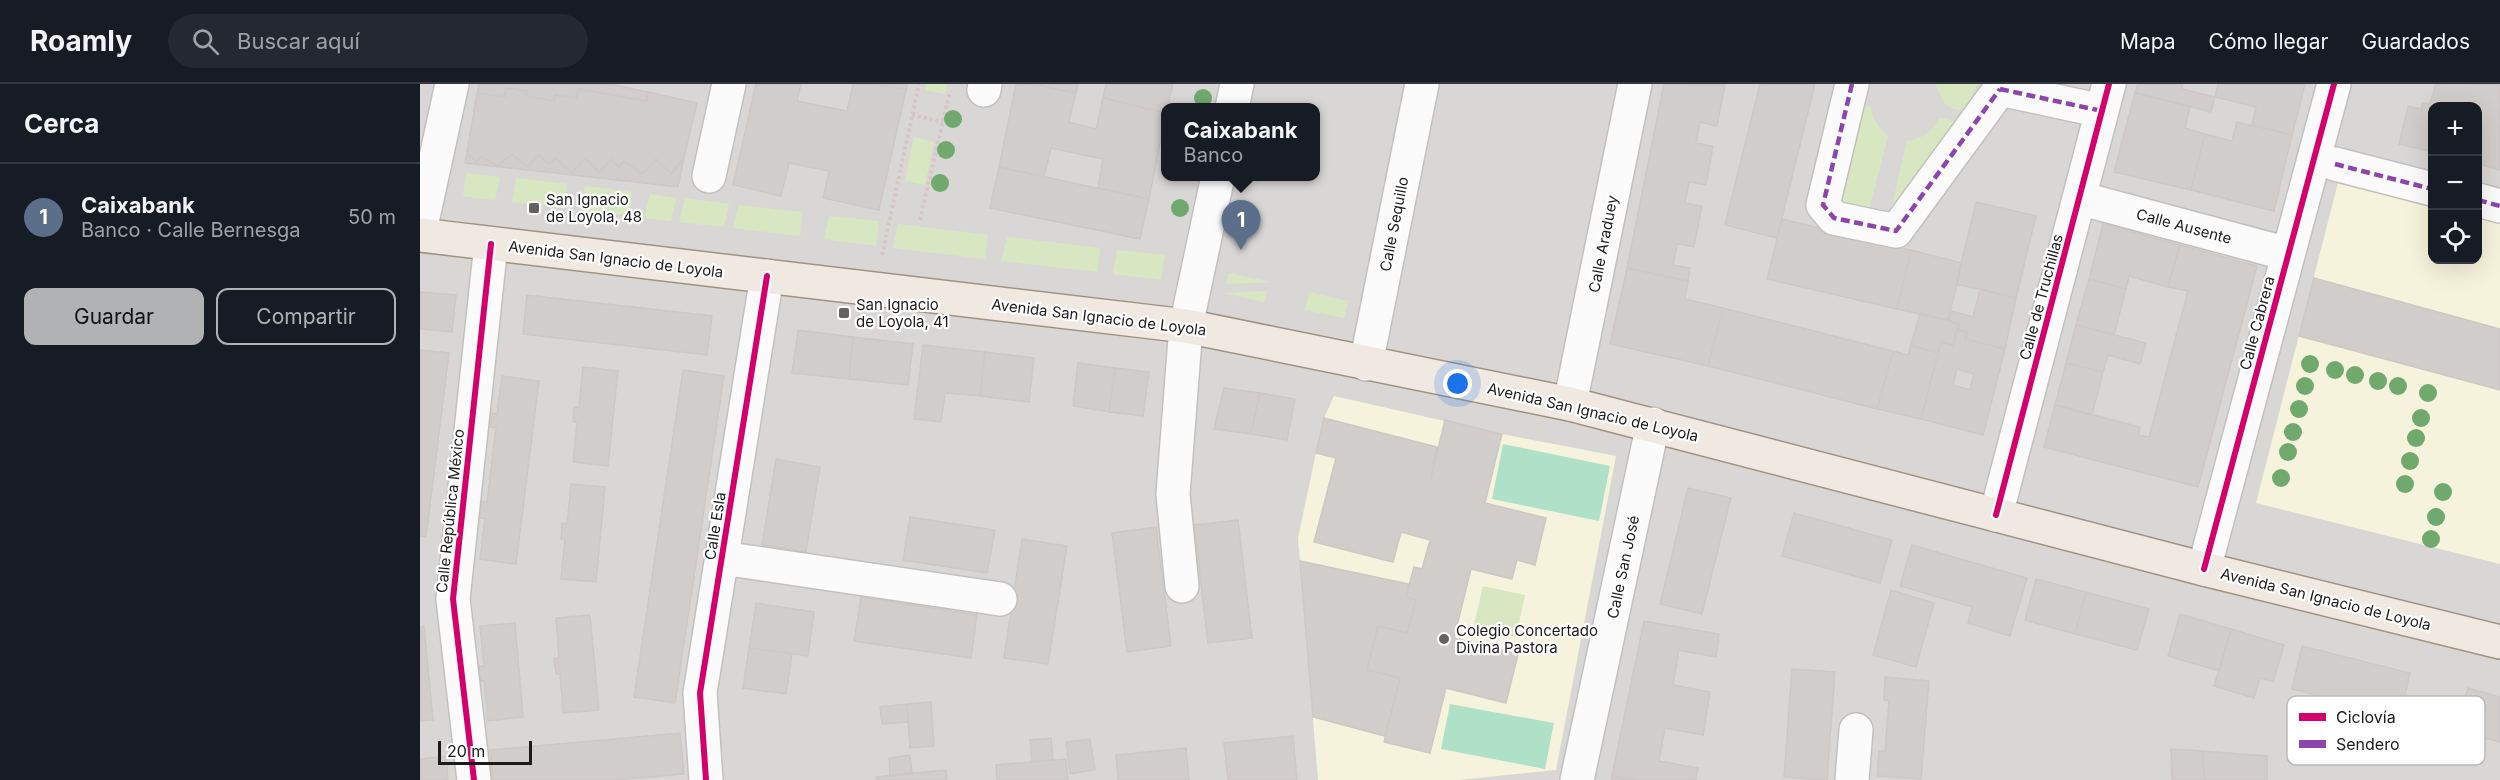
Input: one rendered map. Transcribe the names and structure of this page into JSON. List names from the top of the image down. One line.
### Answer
{"streets":{"main road":["Avenida San Ignacio de Loyola"],"street":["Calle Sequillo","Calle Ausente","Calle Araduey","Calle de Truchillas","Calle Cabrera","Calle República México","Calle Esla","Calle San José"]},"crossings":[["Calle Sequillo","Avenida San Ignacio de Loyola"],["Calle Ausente","Calle de Truchillas"],["Calle Ausente","Calle Cabrera"],["Calle Araduey","Avenida San Ignacio de Loyola"],["Avenida San Ignacio de Loyola","Calle de Truchillas"],["Avenida San Ignacio de Loyola","Calle Cabrera"],["Avenida San Ignacio de Loyola","Calle República México"],["Avenida San Ignacio de Loyola","Calle Esla"],["Avenida San Ignacio de Loyola","Calle San José"]],"places":{"transit":["San Ignacio de Loyola, 48","San Ignacio de Loyola, 41"],"other":["Colegio Concertado Divina Pastora"]},"legend":["Ciclovía","Sendero"],"scale_bar":"20 m","page":{"header":"Roamly","search":"Buscar aquí","nav":["Mapa","Cómo llegar","Guardados"],"heading":"Cerca","map_buttons":["+","−"],"popup":["Caixabank","Banco"],"list":[{"mark":"1","name":"Caixabank","note":"Banco · Calle Bernesga","value":"50 m"}],"pins":"1","buttons":["Guardar","Compartir"],"scale":"20 m"}}
